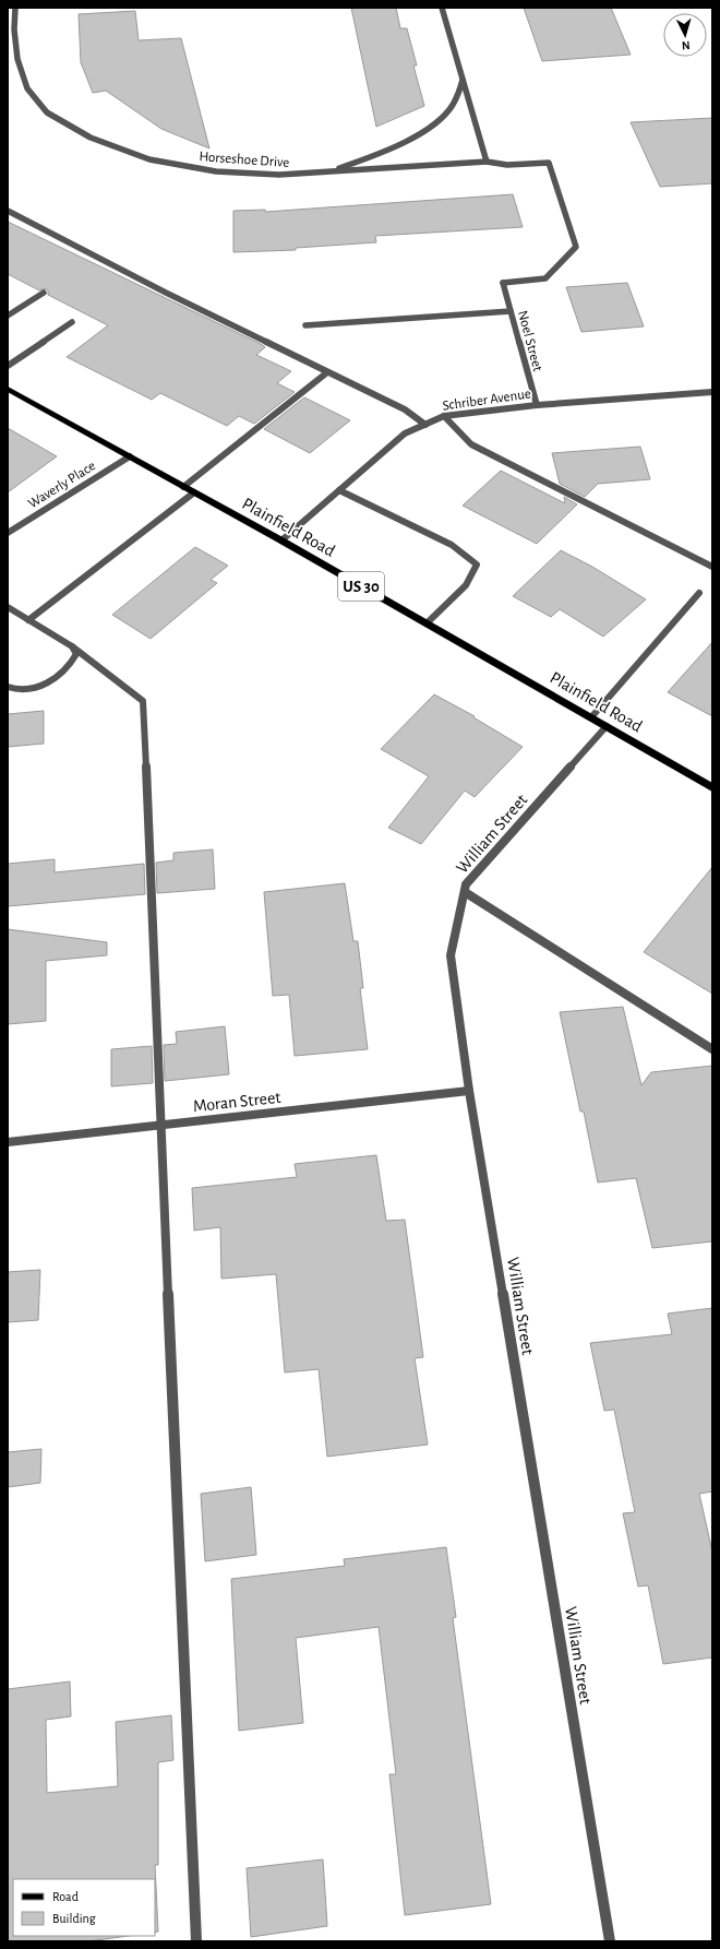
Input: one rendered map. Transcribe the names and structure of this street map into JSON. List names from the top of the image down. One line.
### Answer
{"streets":{"main road":["Plainfield Road","US 30"],"street":["Horseshoe Drive","Noel Street","Schriber Avenue","Waverly Place","William Street","Moran Street"]},"crossings":[["Horseshoe Drive","Noel Street"],["Noel Street","Schriber Avenue"],["Schriber Avenue","Plainfield Road"],["Waverly Place","Plainfield Road"],["Plainfield Road","William Street"],["William Street","Moran Street"]],"legend":["Road","Building"],"north":"bottom"}
